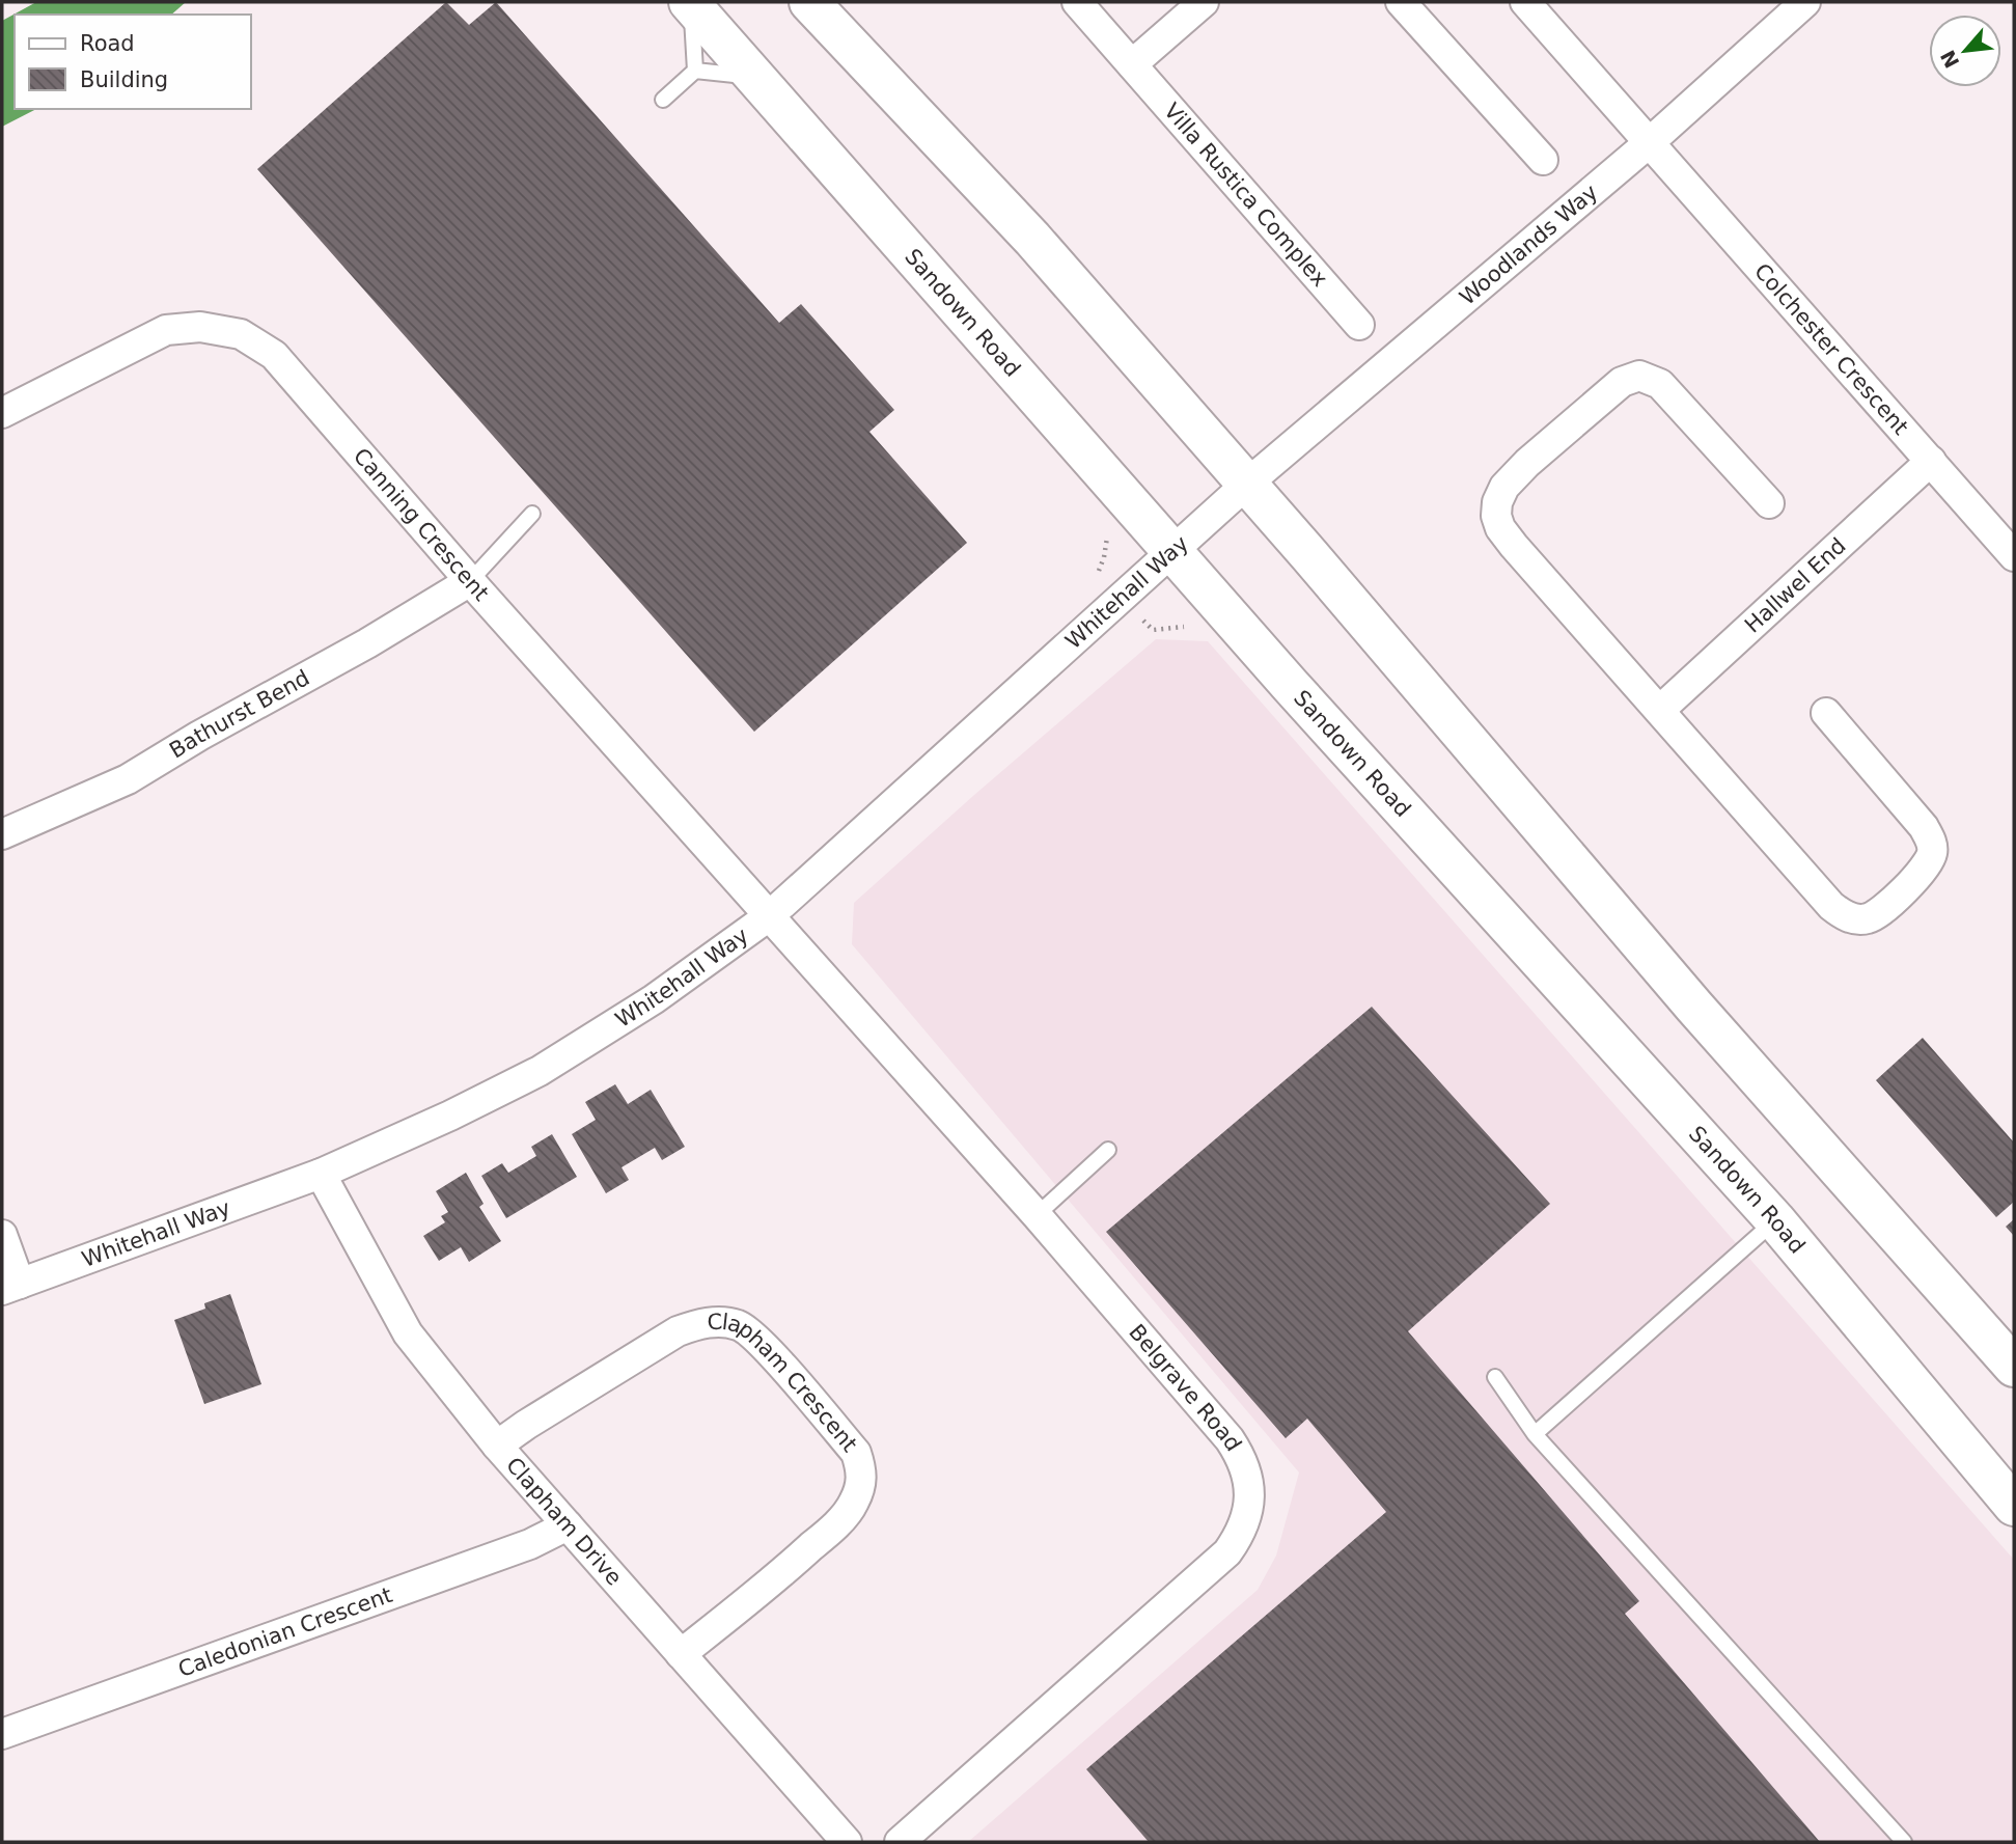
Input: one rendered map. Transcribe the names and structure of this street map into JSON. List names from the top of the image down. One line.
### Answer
{"streets":{"main road":["Sandown Road"],"street":["Villa Rustica Complex","Woodlands Way","Colchester Crescent","Canning Crescent","Hallwel End","Whitehall Way","Bathurst Bend","Belgrave Road","Clapham Crescent","Clapham Drive","Caledonian Crescent"]},"crossings":[["Woodlands Way","Colchester Crescent"],["Woodlands Way","Whitehall Way"],["Sandown Road","Whitehall Way"],["Colchester Crescent","Hallwel End"],["Canning Crescent","Whitehall Way"],["Canning Crescent","Bathurst Bend"],["Canning Crescent","Belgrave Road"],["Whitehall Way","Belgrave Road"],["Whitehall Way","Clapham Drive"],["Clapham Crescent","Clapham Drive"],["Clapham Drive","Caledonian Crescent"]],"legend":["Road","Building"],"north":"bottom left"}
